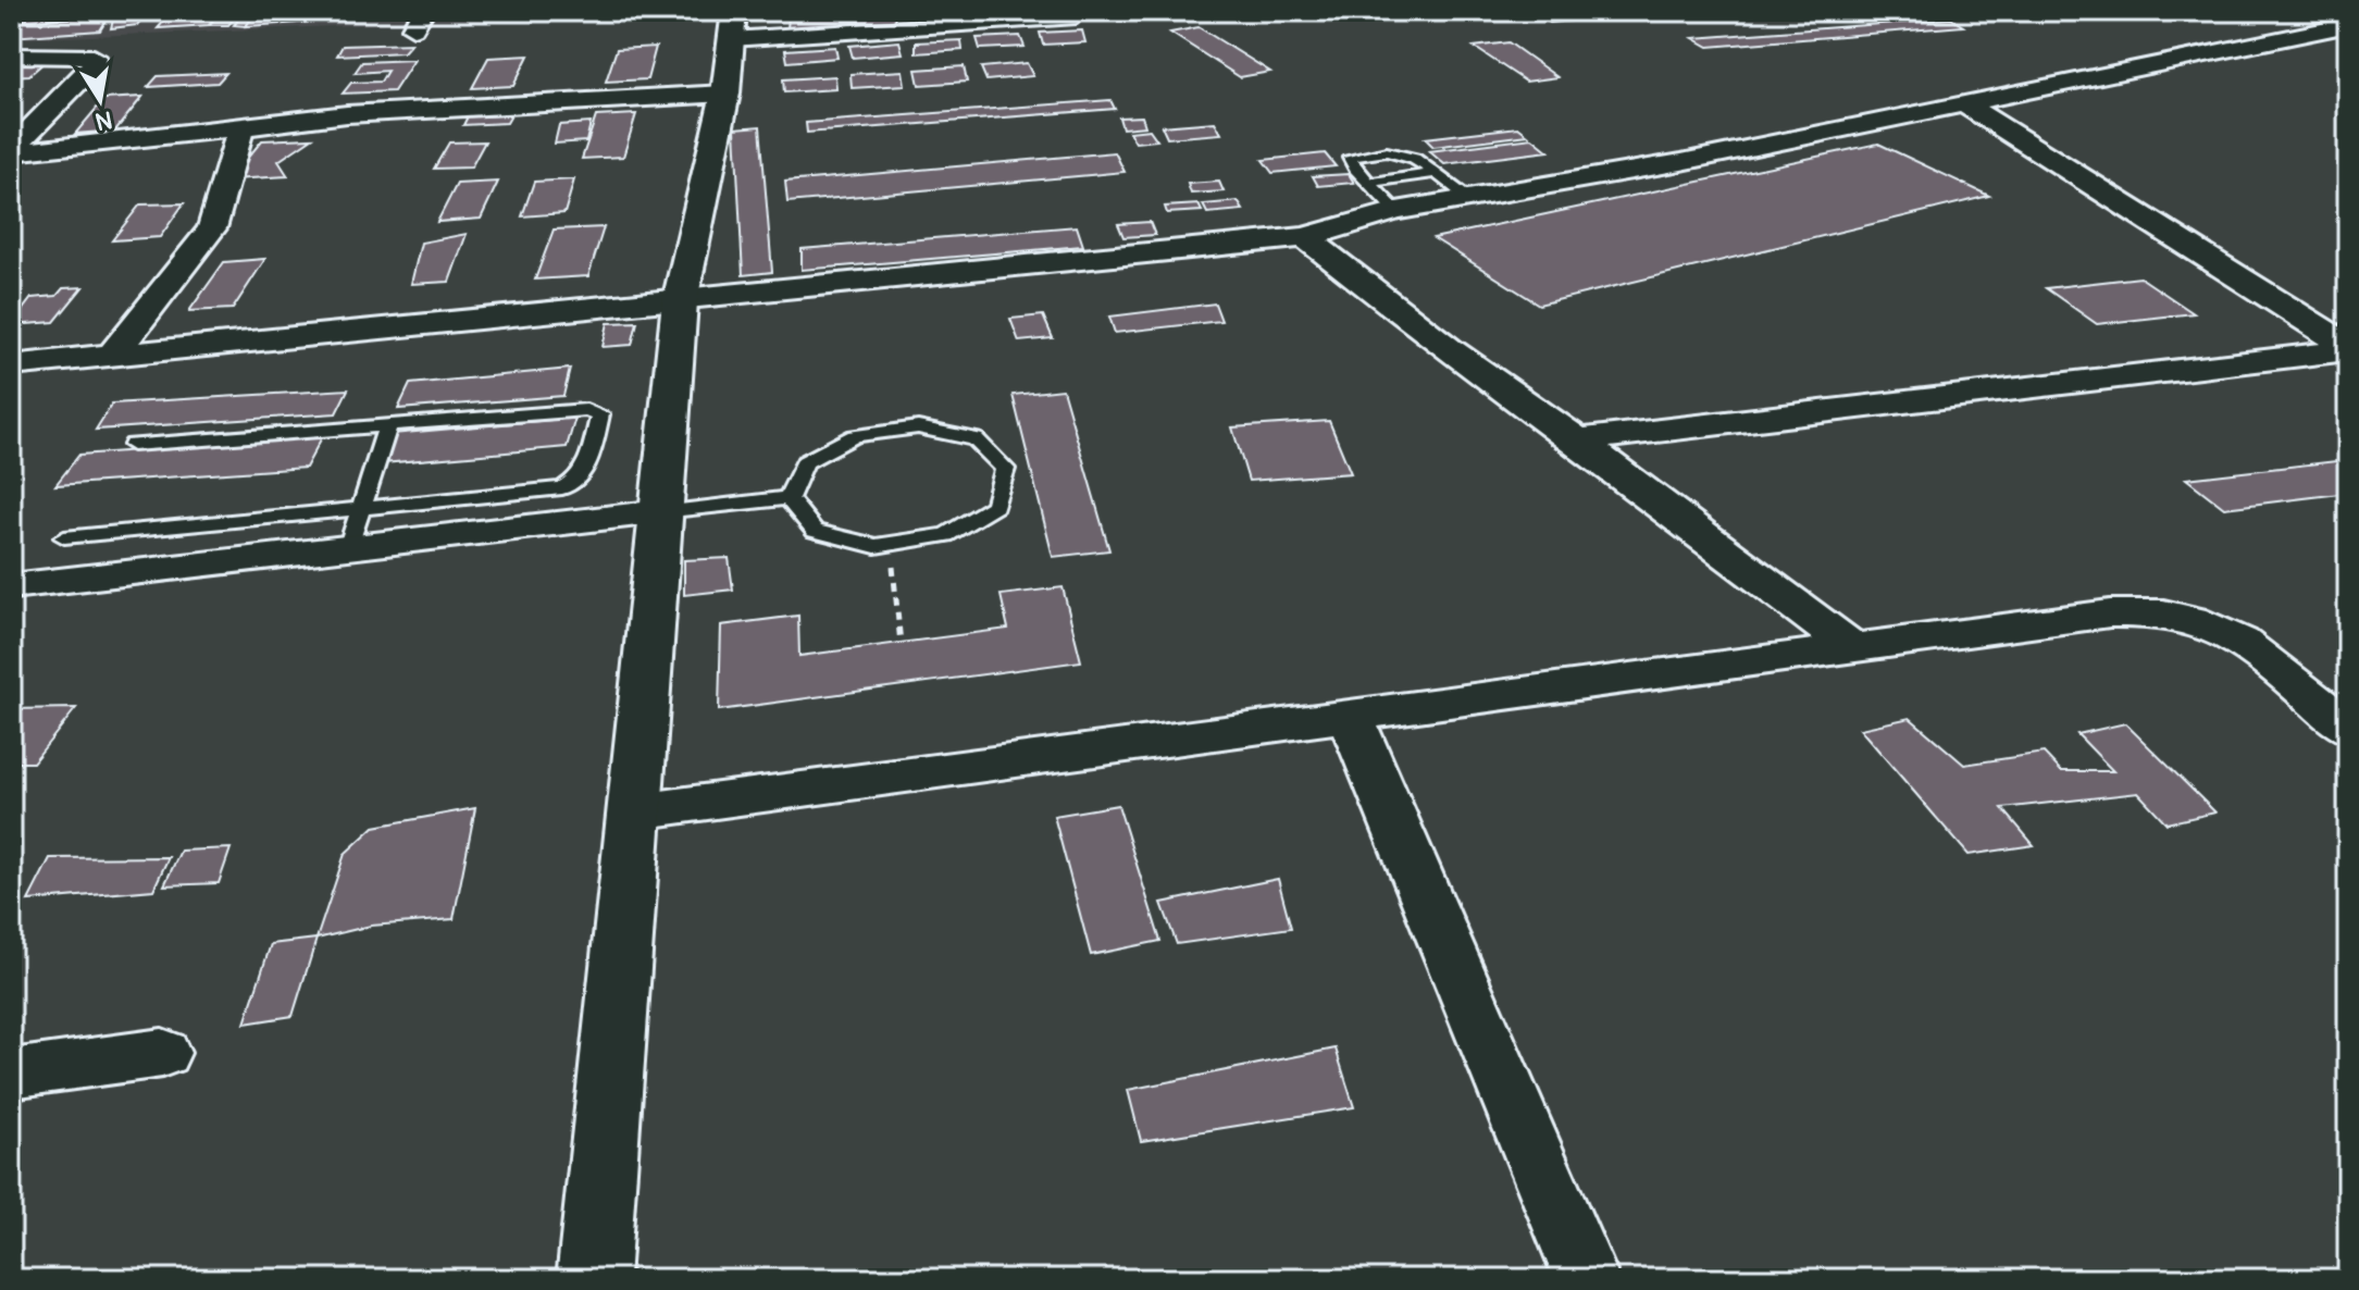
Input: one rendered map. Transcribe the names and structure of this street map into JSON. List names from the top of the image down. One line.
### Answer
{"north":"bottom"}
